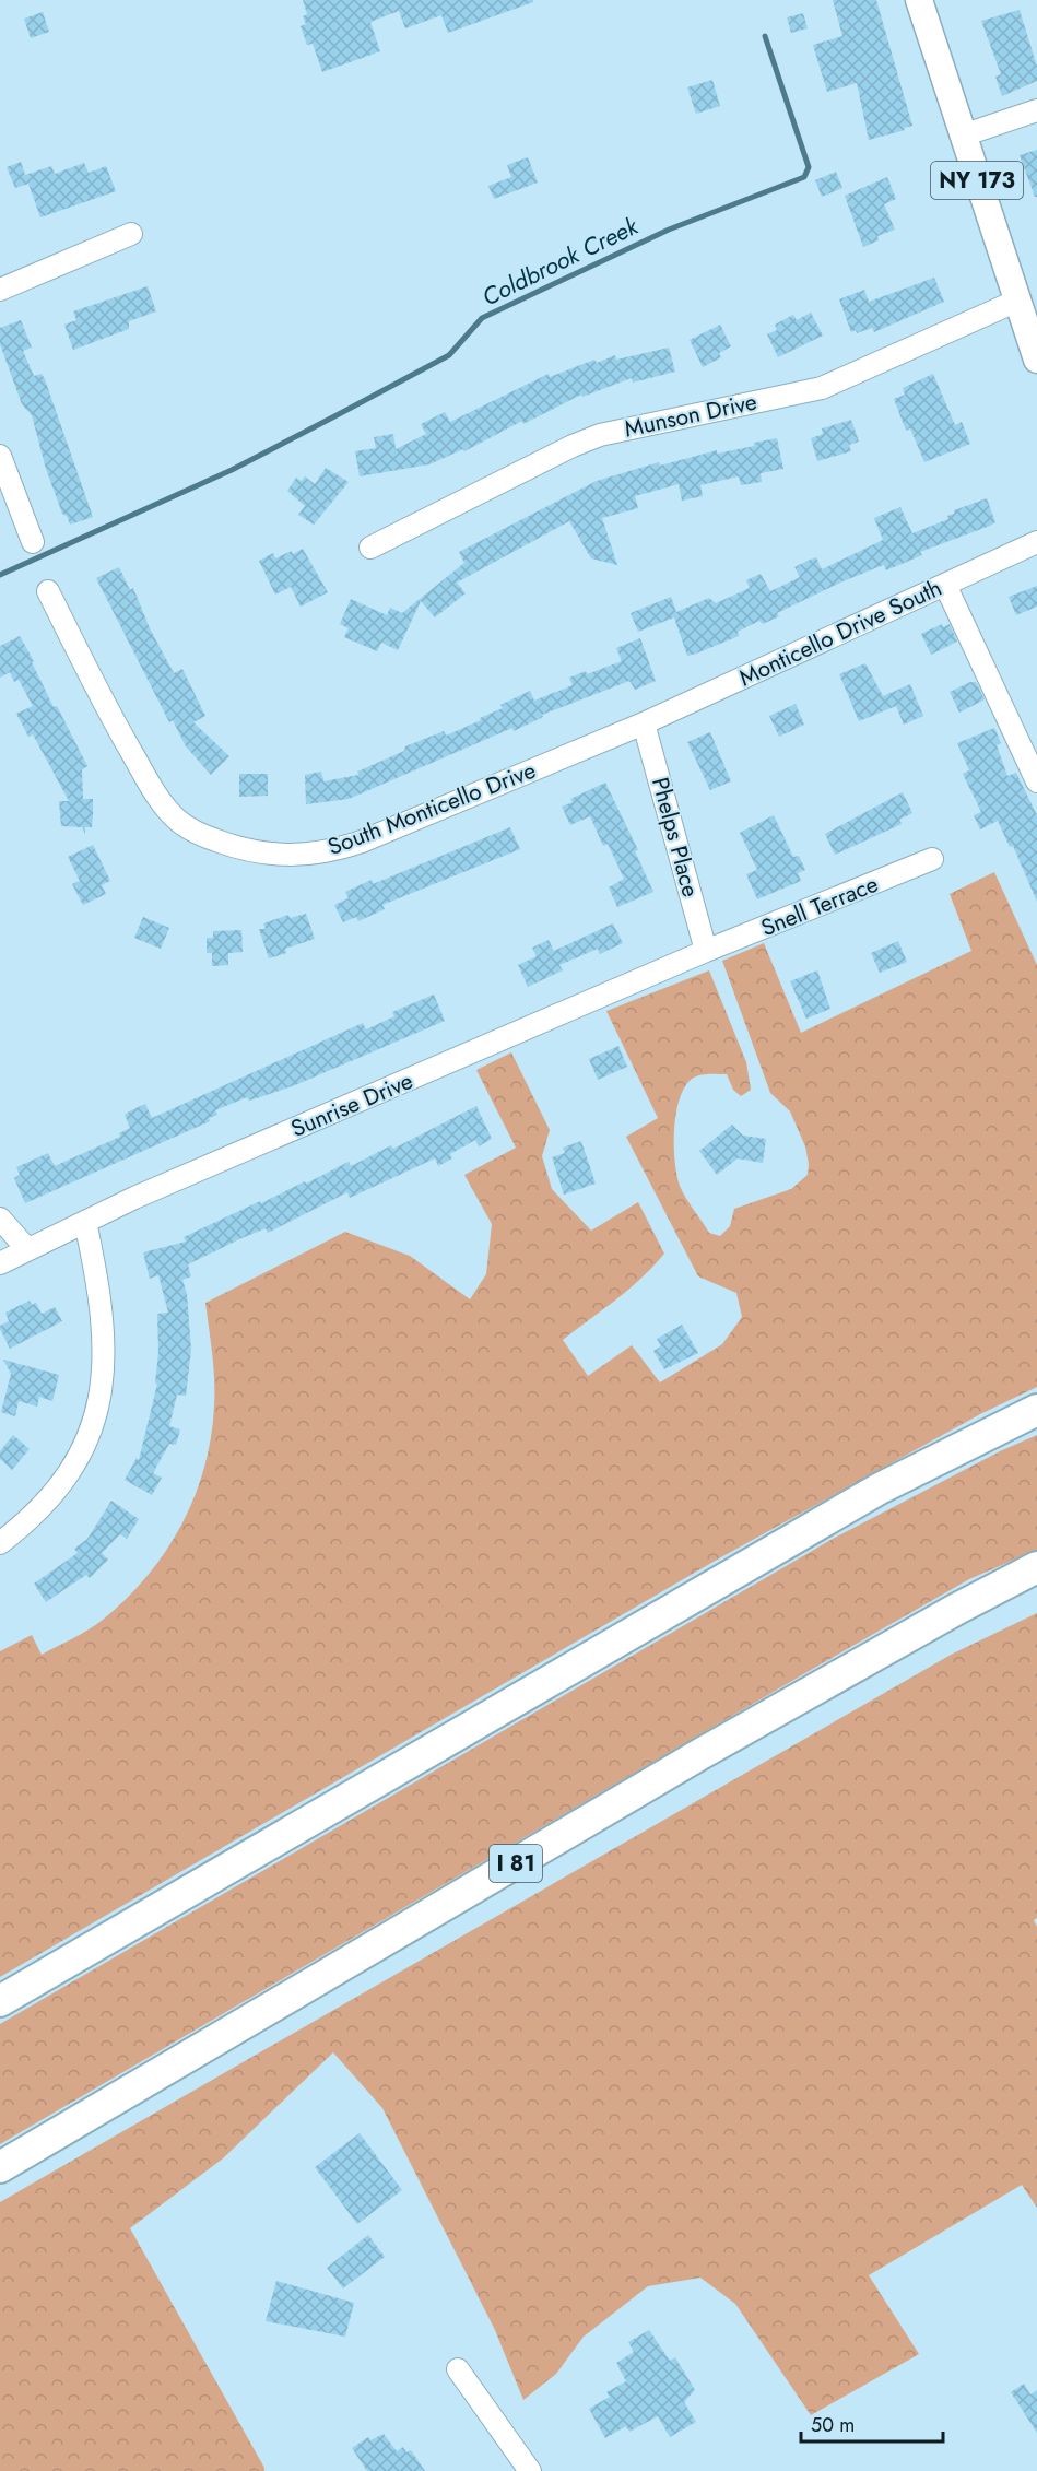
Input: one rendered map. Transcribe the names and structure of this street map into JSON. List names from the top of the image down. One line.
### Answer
{"streets":{"highway":["I 81"],"main road":["NY 173"],"street":["Munson Drive","Monticello Drive South","South Monticello Drive","Phelps Place","Snell Terrace","Sunrise Drive"]},"crossings":[["NY 173","Munson Drive"],["Monticello Drive South","South Monticello Drive"],["Monticello Drive South","Phelps Place"],["South Monticello Drive","Phelps Place"],["Phelps Place","Snell Terrace"],["Phelps Place","Sunrise Drive"],["Snell Terrace","Sunrise Drive"]],"water":["Coldbrook Creek"],"scale_bar":"50 m"}
